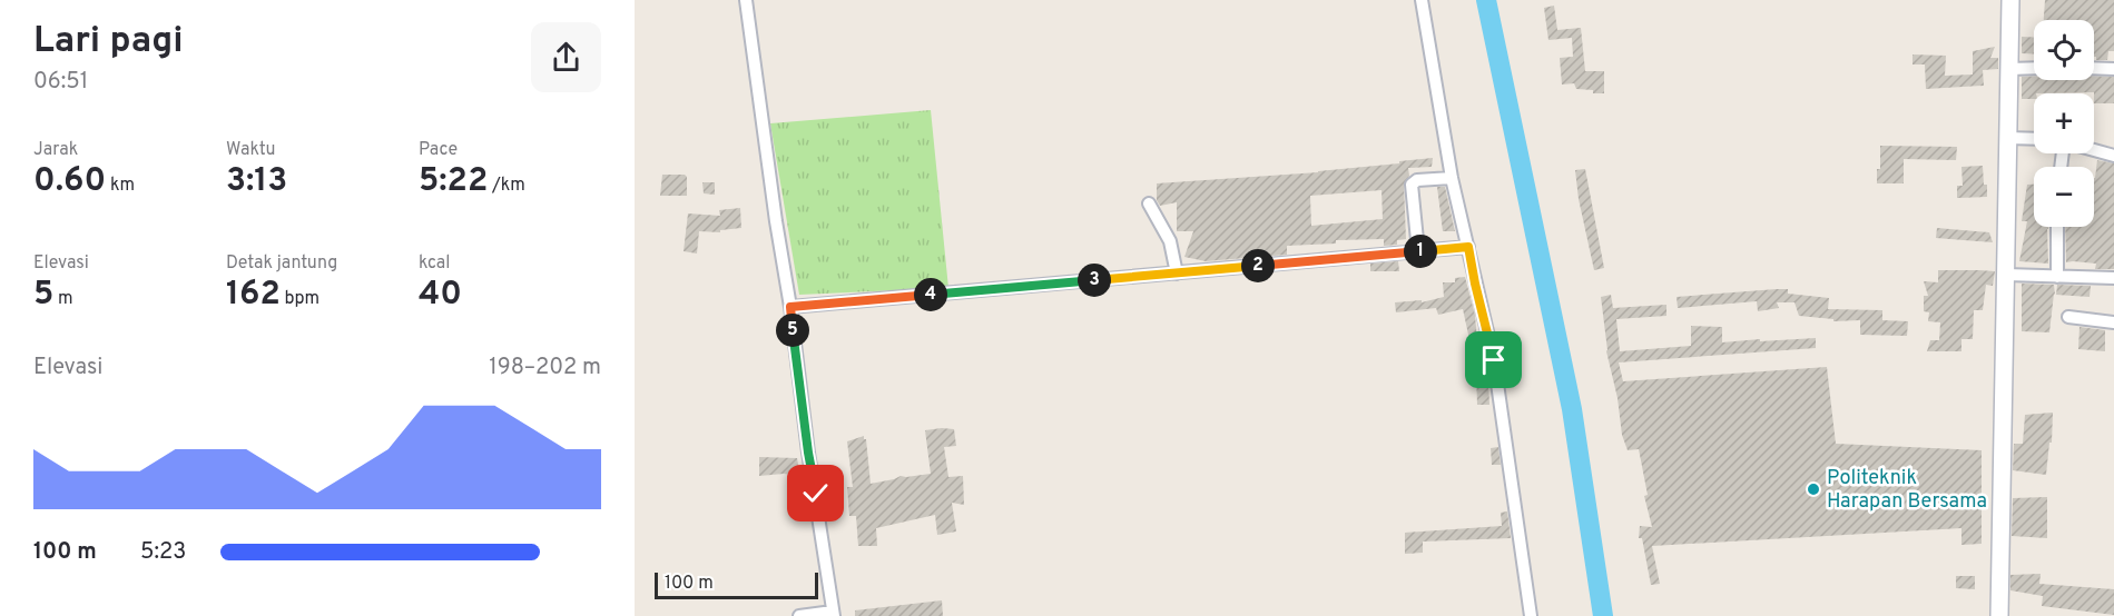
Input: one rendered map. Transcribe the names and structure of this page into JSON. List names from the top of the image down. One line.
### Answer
{"places":["Politeknik Harapan Bersama"],"scale_bar":"100 m","page":{"heading":["Lari pagi","06:51"],"map_buttons":["+","−"],"stats":[["Jarak","0.60 km"],["Waktu","3:13"],["Pace","5:22 /km"],["Elevasi","5 m"],["Detak jantung","162 bpm"],["kcal","40"]],"pins":["1","2","3","4","5"],"chart":["Elevasi","198–202 m"],"list":[{"name":"100 m","note":"5:23"}],"scale":"100 m"}}
